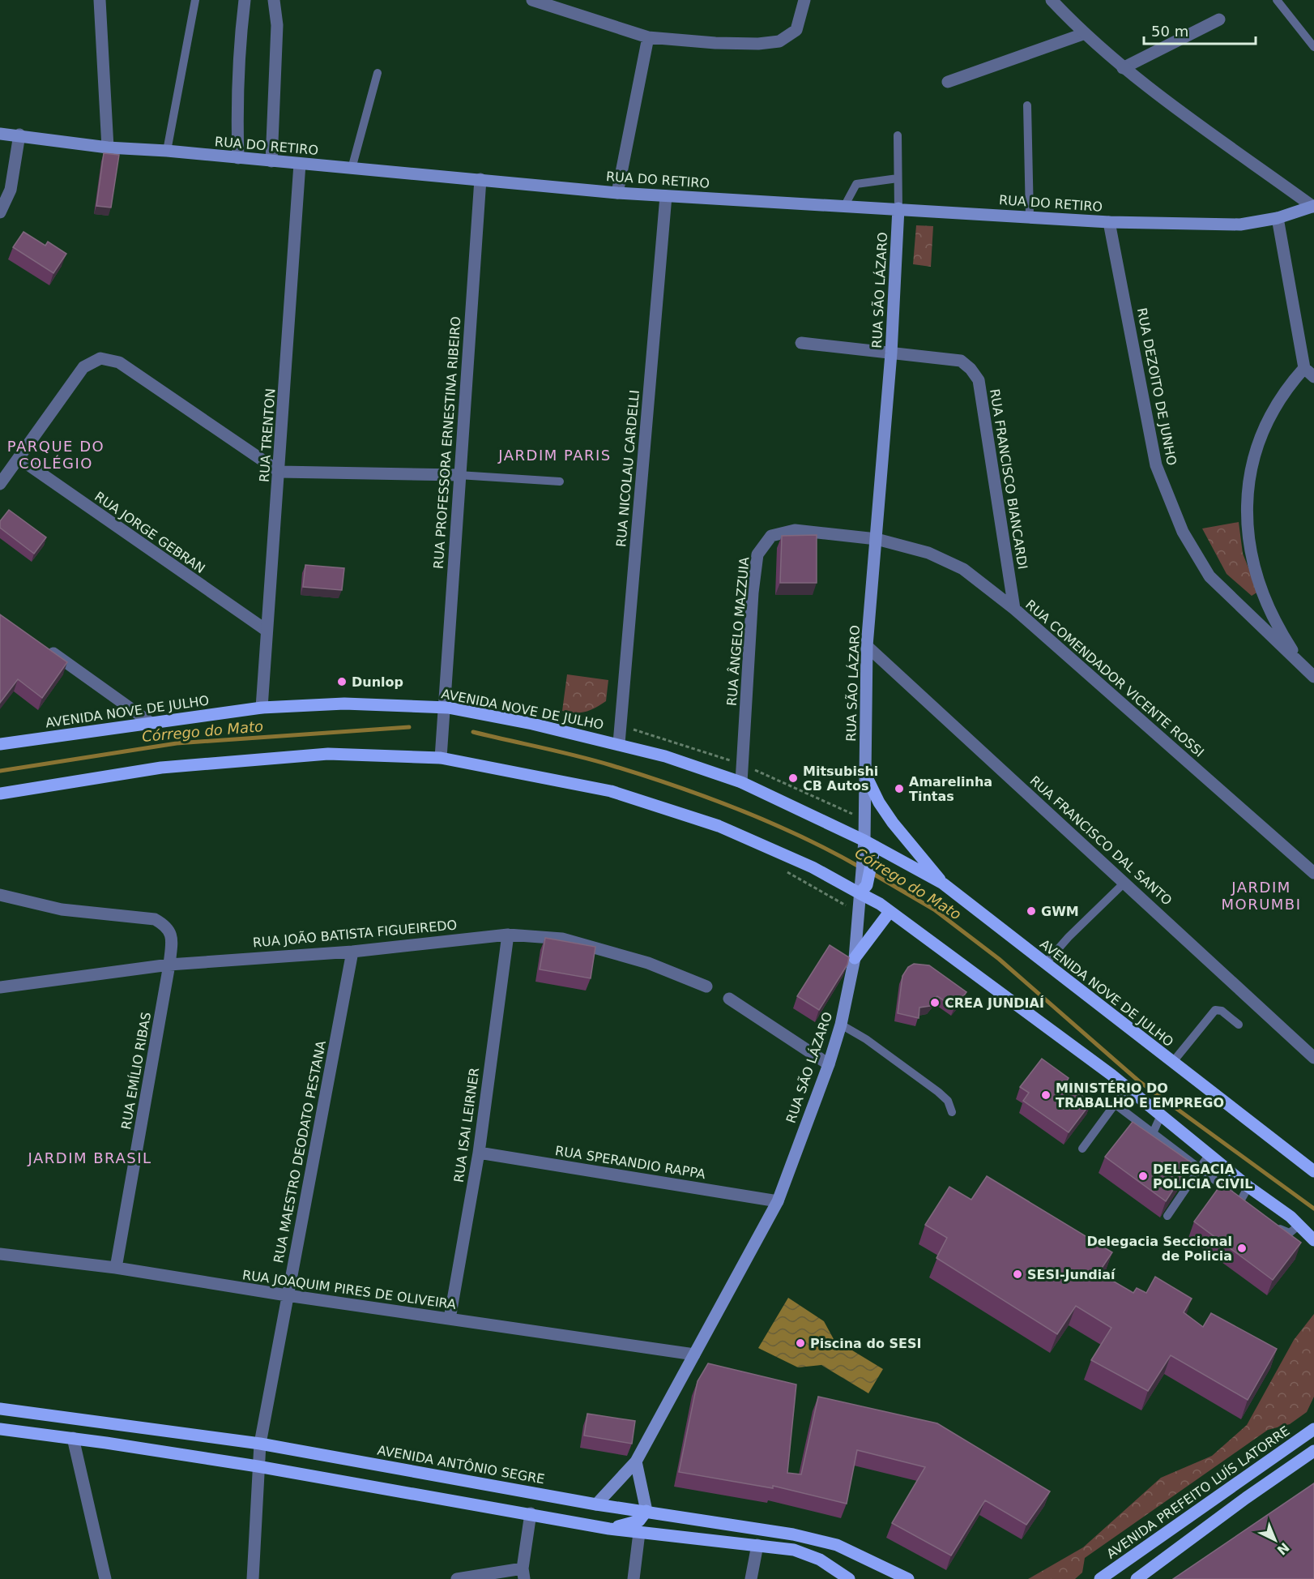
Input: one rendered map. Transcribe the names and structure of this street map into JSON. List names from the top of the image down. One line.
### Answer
{"streets":{"main road":["RUA DO RETIRO","RUA SÃO LÁZARO","AVENIDA NOVE DE JULHO","AVENIDA ANTÔNIO SEGRE","AVENIDA PREFEITO LUÍS LATORRE"],"street":["RUA DEZOITO DE JUNHO","RUA TRENTON","RUA PROFESSORA ERNESTINA RIBEIRO","RUA NICOLAU CARDELLI","RUA FRANCISCO BIANCARDI","RUA JORGE GEBRAN","RUA ÂNGELO MAZZUIA","RUA COMENDADOR VICENTE ROSSI","RUA FRANCISCO DAL SANTO","RUA JOÃO BATISTA FIGUEIREDO","RUA EMÍLIO RIBAS","RUA ISAI LEIRNER","RUA MAESTRO DEODATO PESTANA","RUA SPERANDIO RAPPA","RUA JOAQUIM PIRES DE OLIVEIRA"]},"crossings":[["RUA DO RETIRO","RUA SÃO LÁZARO"],["RUA DO RETIRO","RUA DEZOITO DE JUNHO"],["RUA DO RETIRO","RUA TRENTON"],["RUA DO RETIRO","RUA PROFESSORA ERNESTINA RIBEIRO"],["RUA DO RETIRO","RUA NICOLAU CARDELLI"],["RUA SÃO LÁZARO","RUA FRANCISCO BIANCARDI"],["RUA SÃO LÁZARO","RUA ÂNGELO MAZZUIA"],["RUA SÃO LÁZARO","RUA COMENDADOR VICENTE ROSSI"],["RUA SÃO LÁZARO","AVENIDA NOVE DE JULHO"],["RUA SÃO LÁZARO","RUA FRANCISCO DAL SANTO"],["RUA SÃO LÁZARO","RUA SPERANDIO RAPPA"],["RUA SÃO LÁZARO","RUA JOAQUIM PIRES DE OLIVEIRA"],["RUA SÃO LÁZARO","AVENIDA ANTÔNIO SEGRE"],["RUA TRENTON","RUA JORGE GEBRAN"],["RUA TRENTON","AVENIDA NOVE DE JULHO"],["RUA PROFESSORA ERNESTINA RIBEIRO","AVENIDA NOVE DE JULHO"],["RUA NICOLAU CARDELLI","AVENIDA NOVE DE JULHO"],["RUA FRANCISCO BIANCARDI","RUA COMENDADOR VICENTE ROSSI"],["RUA ÂNGELO MAZZUIA","RUA COMENDADOR VICENTE ROSSI"],["RUA ÂNGELO MAZZUIA","AVENIDA NOVE DE JULHO"],["RUA JOÃO BATISTA FIGUEIREDO","RUA EMÍLIO RIBAS"],["RUA JOÃO BATISTA FIGUEIREDO","RUA ISAI LEIRNER"],["RUA JOÃO BATISTA FIGUEIREDO","RUA MAESTRO DEODATO PESTANA"],["RUA EMÍLIO RIBAS","RUA JOAQUIM PIRES DE OLIVEIRA"],["RUA ISAI LEIRNER","RUA SPERANDIO RAPPA"],["RUA ISAI LEIRNER","RUA JOAQUIM PIRES DE OLIVEIRA"],["RUA MAESTRO DEODATO PESTANA","RUA JOAQUIM PIRES DE OLIVEIRA"],["RUA MAESTRO DEODATO PESTANA","AVENIDA ANTÔNIO SEGRE"]],"districts":["PARQUE DO COLÉGIO","JARDIM PARIS","JARDIM MORUMBI","JARDIM BRASIL"],"water":["Córrego do Mato"],"places":["Dunlop","Mitsubishi CB Autos","Amarelinha Tintas","GWM","CREA JUNDIAÍ","MINISTÉRIO DO TRABALHO E EMPREGO","DELEGACIA POLICIA CIVIL","Delegacia Seccional de Policia","SESI-Jundiaí","Piscina do SESI"],"scale_bar":"50 m","north":"bottom right"}
